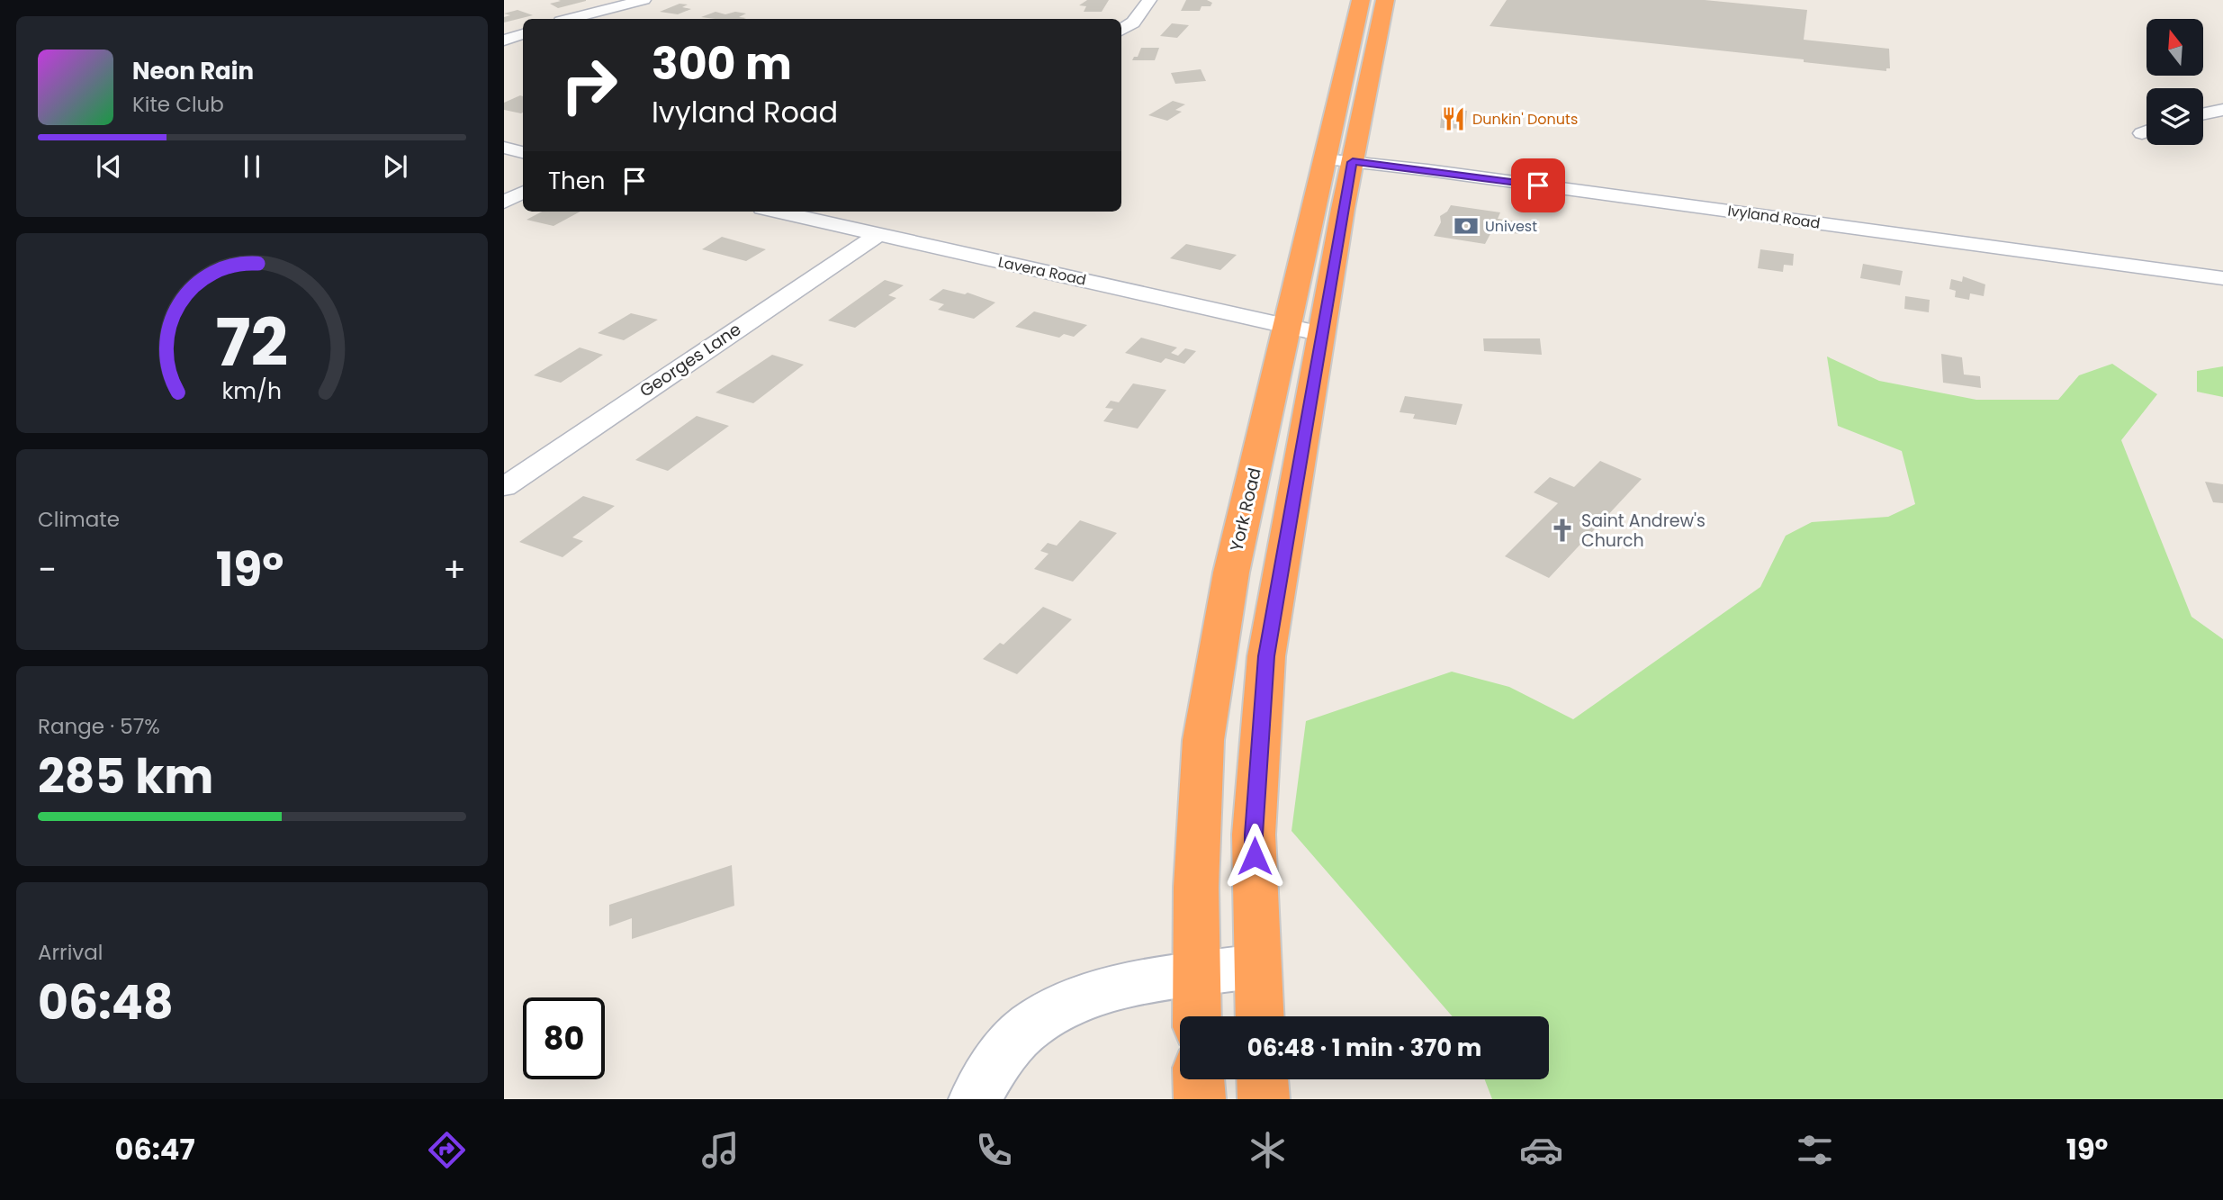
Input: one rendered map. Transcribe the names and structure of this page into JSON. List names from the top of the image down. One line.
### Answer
{"streets":{"highway":["York Road"],"street":["Ivyland Road","Lavera Road","Georges Lane"]},"crossings":[["Ivyland Road","York Road"],["Lavera Road","Georges Lane"],["Lavera Road","York Road"]],"places":{"restaurant":["Dunkin' Donuts"],"bank":["Univest"],"church":["Saint Andrew's Church"]},"north":"top","page":{"turn":["300 m","Ivyland Road"],"song":["Neon Rain","Kite Club"],"then":"Then","tile":["Climate",["Range · 57%","285 km"],["Arrival","06:48"]],"heat":["−","19°","+"],"limit":"80","trip":"06:48 · 1 min · 370 m","tabs":["06:47","19°"],"gauge":["72","km/h"]}}
